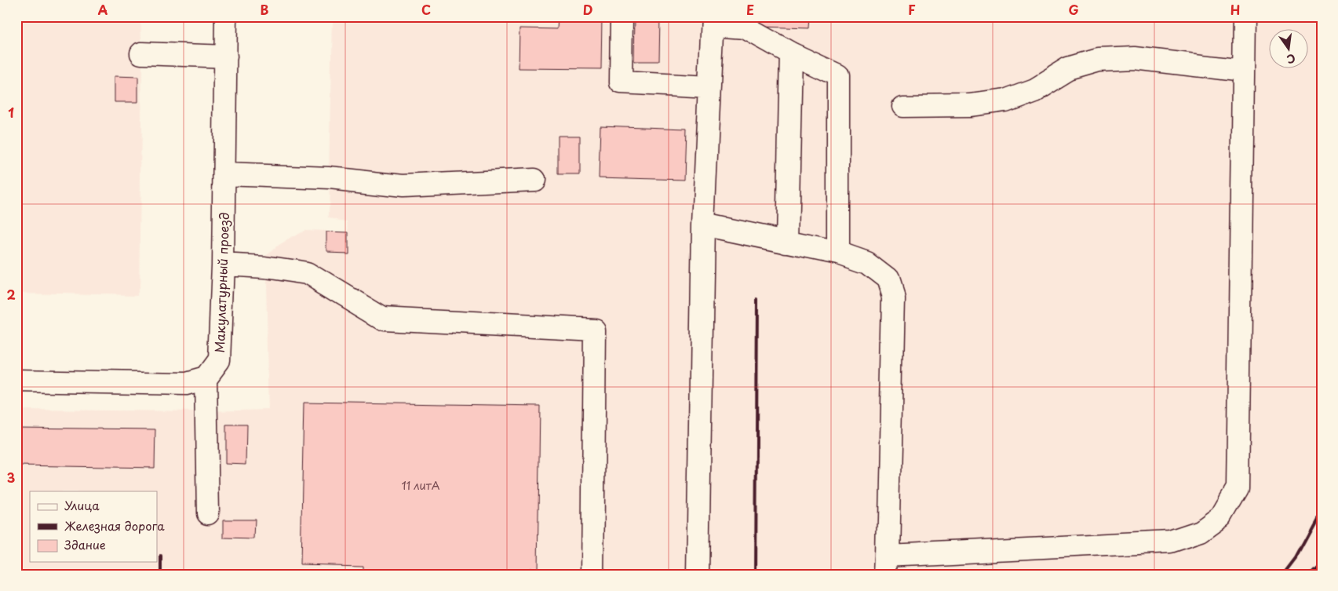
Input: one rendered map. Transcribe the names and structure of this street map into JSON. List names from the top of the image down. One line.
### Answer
{"streets":{"street":["Макулатурный проезд"]},"house_numbers":["11 литА"],"legend":["Улица","Железная дорога","Здание"],"north":"bottom","grid":{"columns":["A","B","C","D","E","F","G","H"],"rows":["1","2","3"]}}
